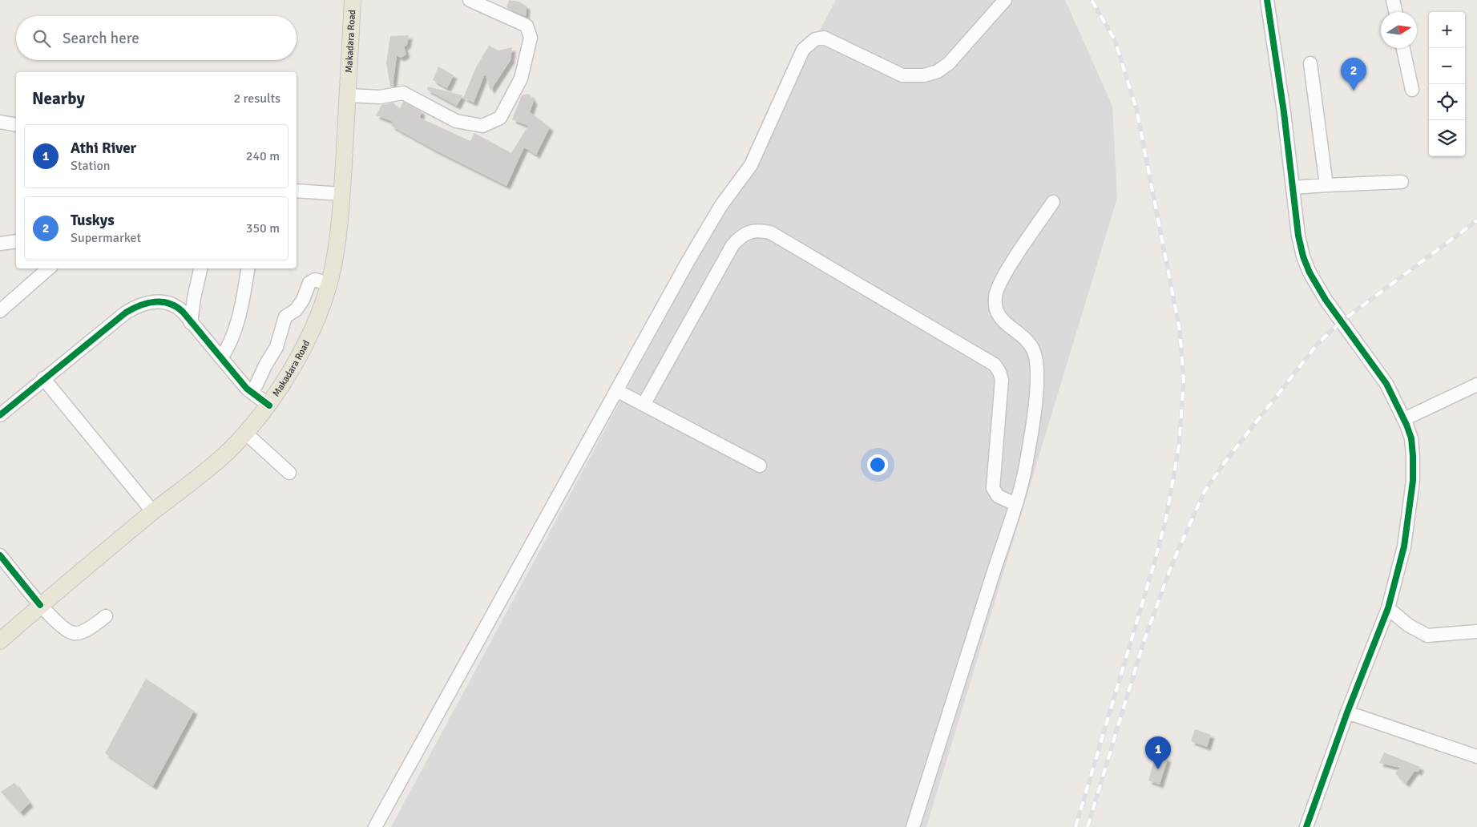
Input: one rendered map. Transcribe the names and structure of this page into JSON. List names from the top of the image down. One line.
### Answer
{"streets":{"main road":["Makadara Road"]},"north":"right","page":{"map_buttons":["+","−"],"search":"Search here","pins":["2","1"],"heading":["Nearby","2 results"],"list":[{"mark":"1","name":"Athi River","note":"Station","value":"240 m"},{"mark":"2","name":"Tuskys","note":"Supermarket","value":"350 m"}]}}
